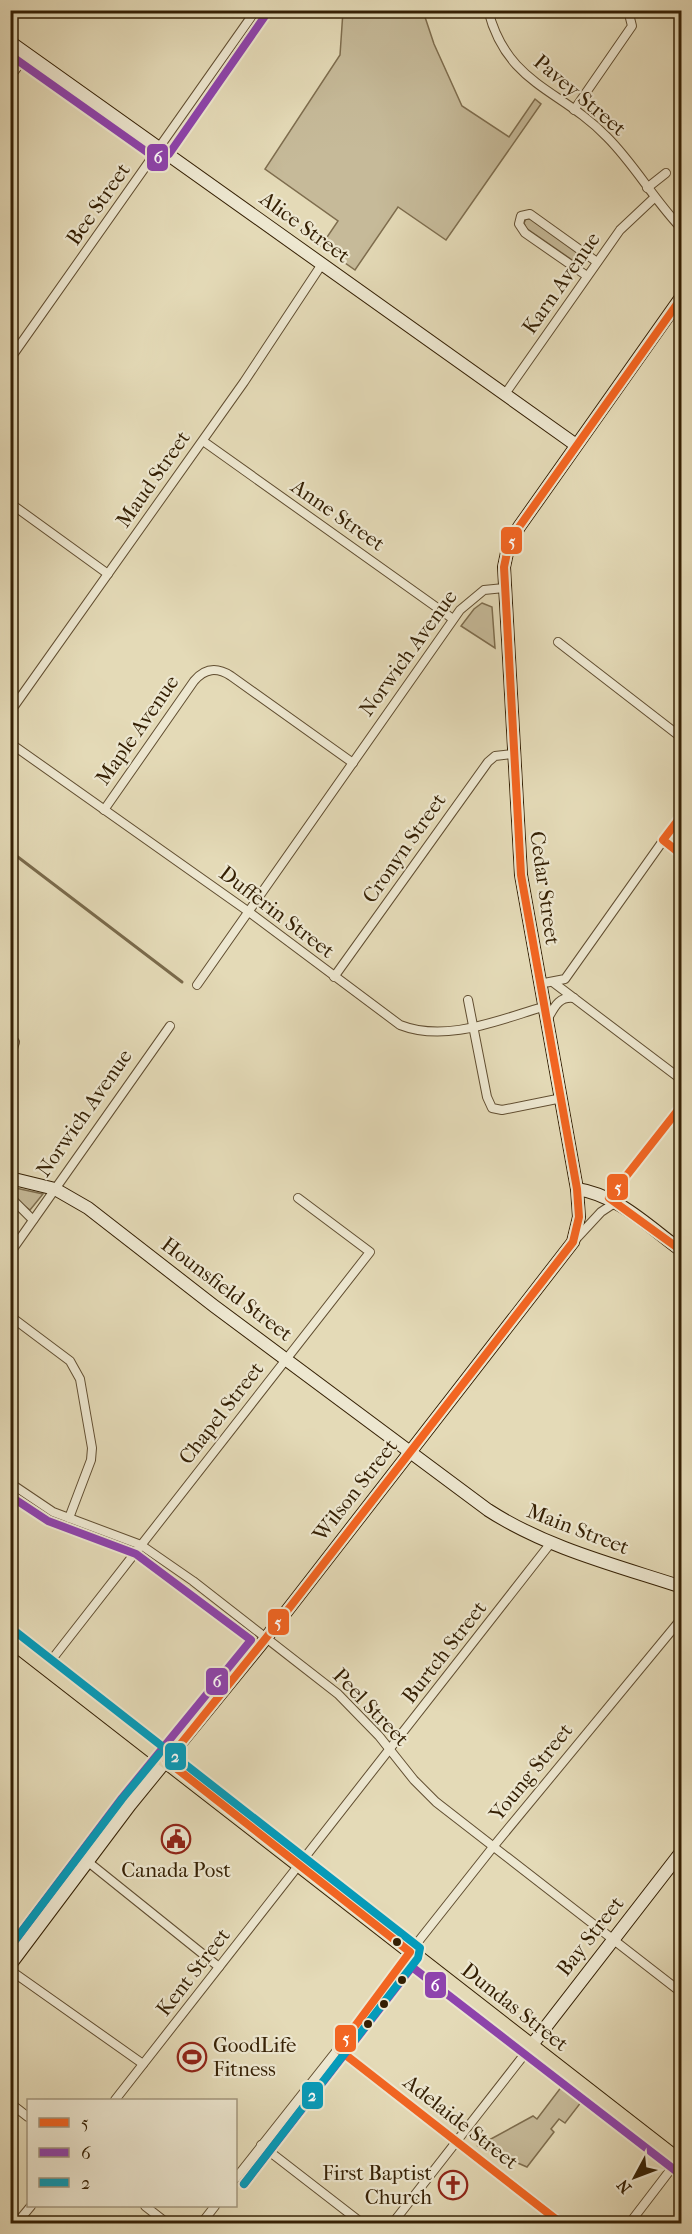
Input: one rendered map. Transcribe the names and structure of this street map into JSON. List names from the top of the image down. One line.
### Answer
{"streets":{"main road":["Alice Street","Cedar Street","Hounsfield Street","Wilson Street","Main Street","Bay Street","Dundas Street"],"street":["Pavey Street","Bee Street","Karn Avenue","Maud Street","Anne Street","Norwich Avenue","Maple Avenue","Cronyn Street","Dufferin Street","Chapel Street","Burtch Street","Peel Street","Young Street","Kent Street","Adelaide Street"]},"crossings":[["Pavey Street","Karn Avenue"],["Bee Street","Alice Street"],["Alice Street","Karn Avenue"],["Alice Street","Maud Street"],["Maud Street","Anne Street"],["Anne Street","Norwich Avenue"],["Norwich Avenue","Maple Avenue"],["Norwich Avenue","Cedar Street"],["Norwich Avenue","Dufferin Street"],["Norwich Avenue","Hounsfield Street"],["Maple Avenue","Dufferin Street"],["Cronyn Street","Cedar Street"],["Cronyn Street","Dufferin Street"],["Cedar Street","Dufferin Street"],["Cedar Street","Wilson Street"],["Hounsfield Street","Chapel Street"],["Hounsfield Street","Wilson Street"],["Hounsfield Street","Main Street"],["Chapel Street","Peel Street"],["Chapel Street","Dundas Street"],["Wilson Street","Main Street"],["Wilson Street","Peel Street"],["Wilson Street","Dundas Street"],["Main Street","Burtch Street"],["Burtch Street","Peel Street"],["Burtch Street","Kent Street"],["Burtch Street","Dundas Street"],["Peel Street","Young Street"],["Peel Street","Bay Street"],["Young Street","Dundas Street"],["Bay Street","Dundas Street"],["Kent Street","Dundas Street"]],"places":{"public building":["Canada Post"],"sports":["GoodLife Fitness"],"church":["First Baptist Church"]},"lines":["transit line 6","transit line 5","transit line 2"],"legend":["5","6","2"],"north":"bottom left"}
